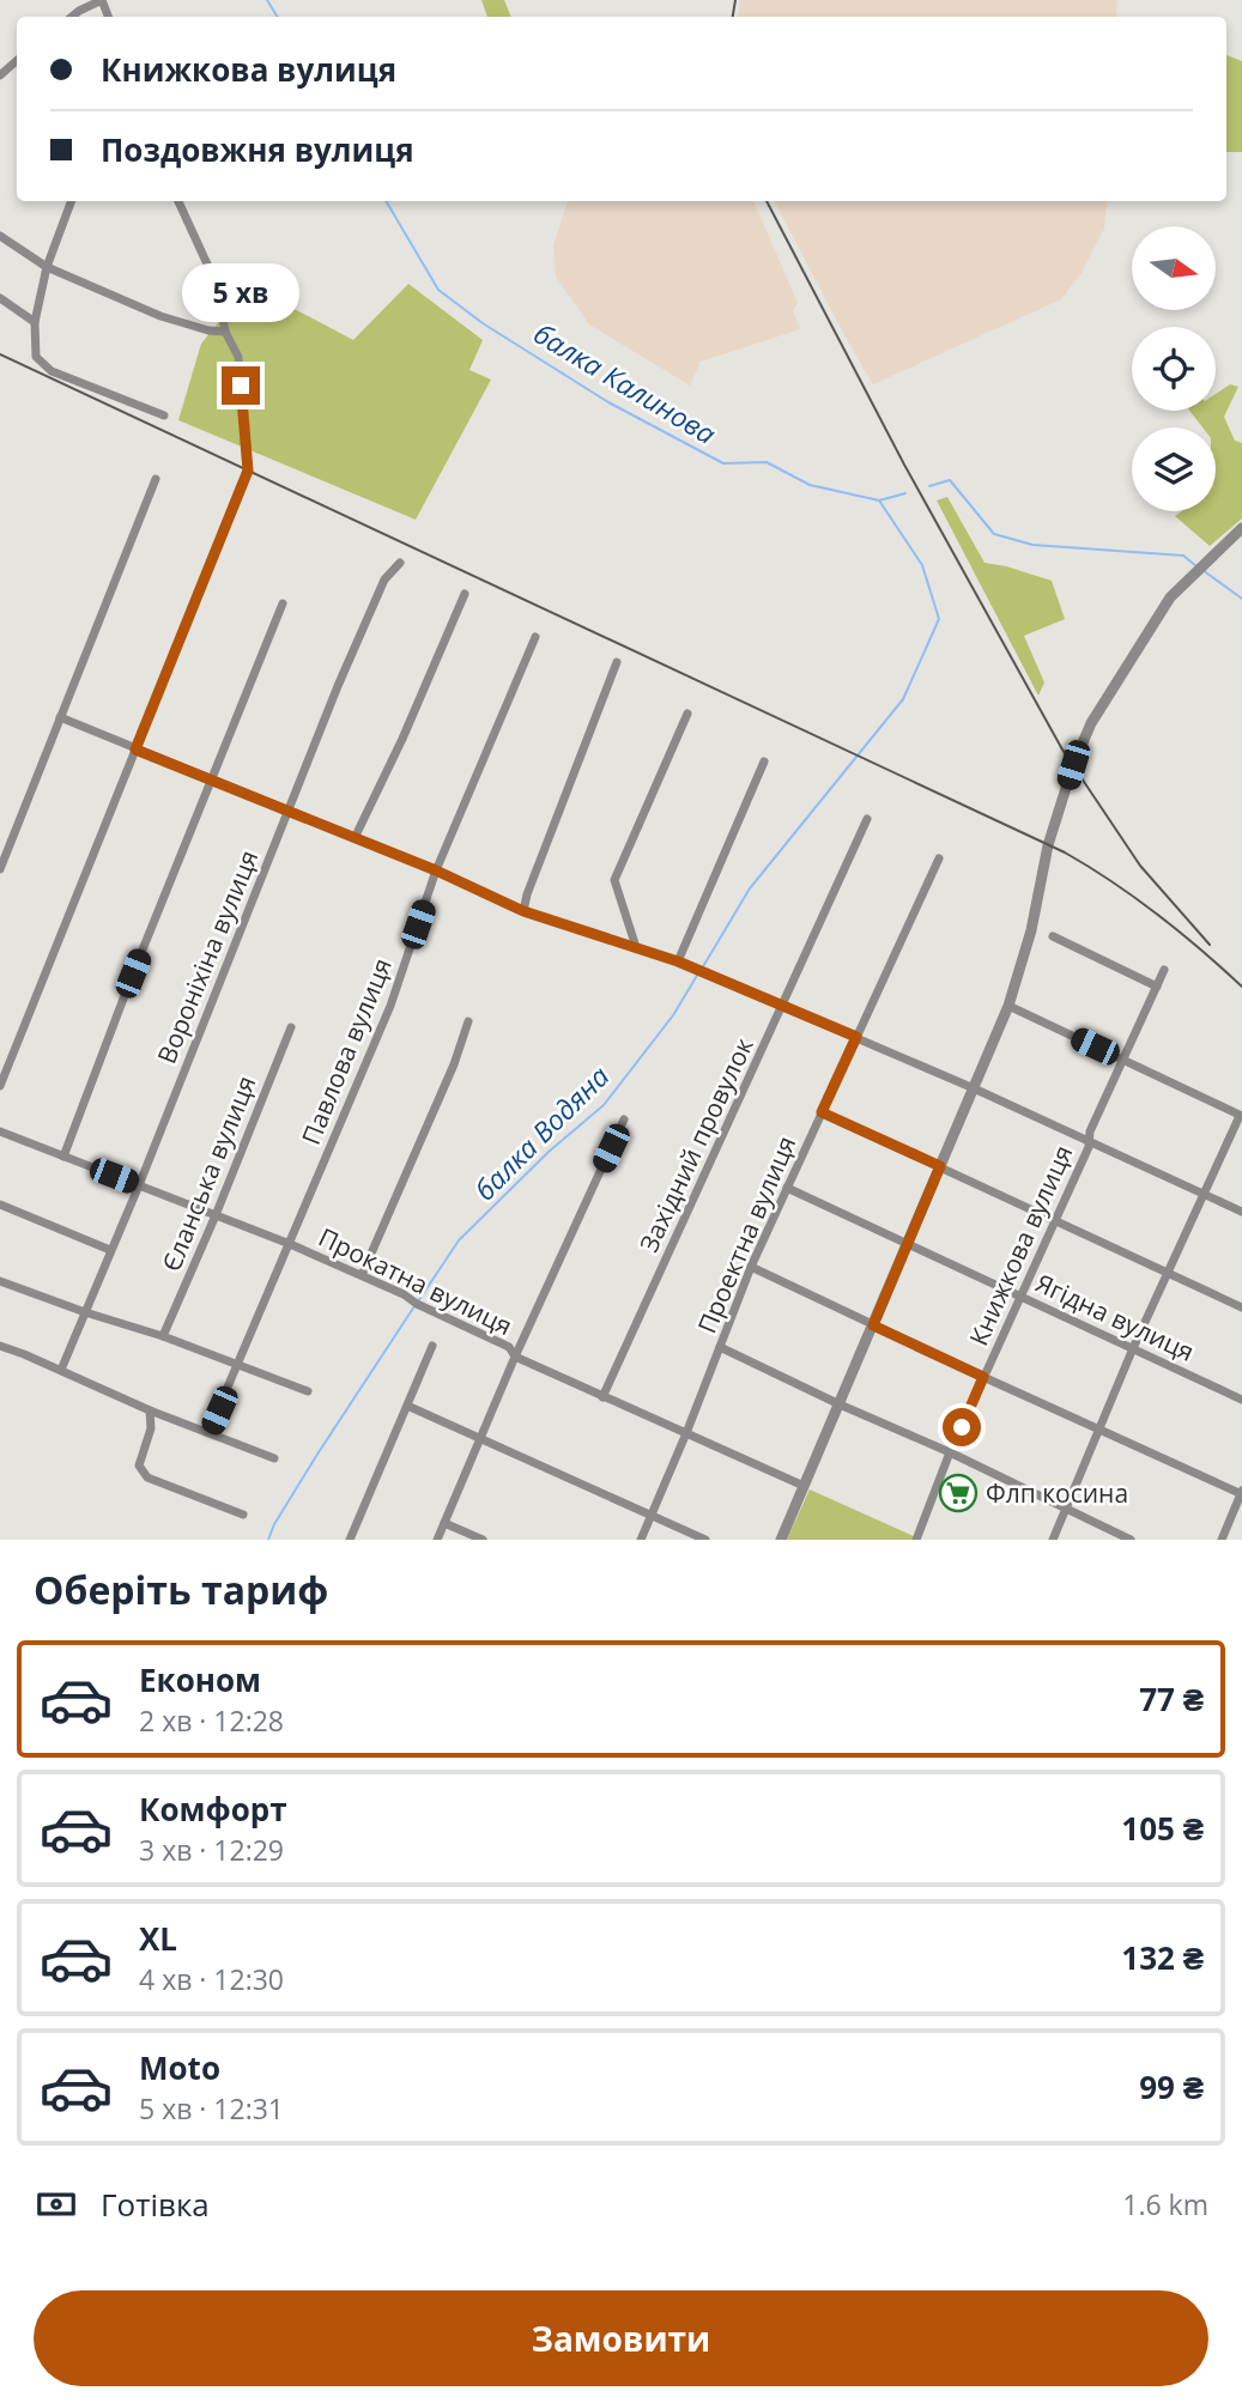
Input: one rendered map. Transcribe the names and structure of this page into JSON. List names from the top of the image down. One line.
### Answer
{"streets":{"street":["Вороніхіна вулиця","Павлова вулиця","Західний провулок","Єланська вулиця","Проектна вулиця","Книжкова вулиця","Прокатна вулиця","Ягідна вулиця"]},"crossings":[["Вороніхіна вулиця","Прокатна вулиця"],["Павлова вулиця","Прокатна вулиця"],["Західний провулок","Прокатна вулиця"],["Єланська вулиця","Прокатна вулиця"],["Проектна вулиця","Прокатна вулиця"],["Проектна вулиця","Ягідна вулиця"],["Книжкова вулиця","Ягідна вулиця"]],"water":["балка Калинова","балка Водяна"],"places":{"supermarket":["Флп косина"]},"north":"right","page":{"banner":["Книжкова вулиця","Поздовжня вулиця"],"bubble":"5 хв","heading":"Оберіть тариф","list":[{"name":"Економ","note":"2 хв · 12:28","value":"77 ₴"},{"name":"Комфорт","note":"3 хв · 12:29","value":"105 ₴"},{"name":"XL","note":"4 хв · 12:30","value":"132 ₴"},{"name":"Moto","note":"5 хв · 12:31","value":"99 ₴"}],"pay":["Готівка","1.6 km"],"buttons":"Замовити"}}
